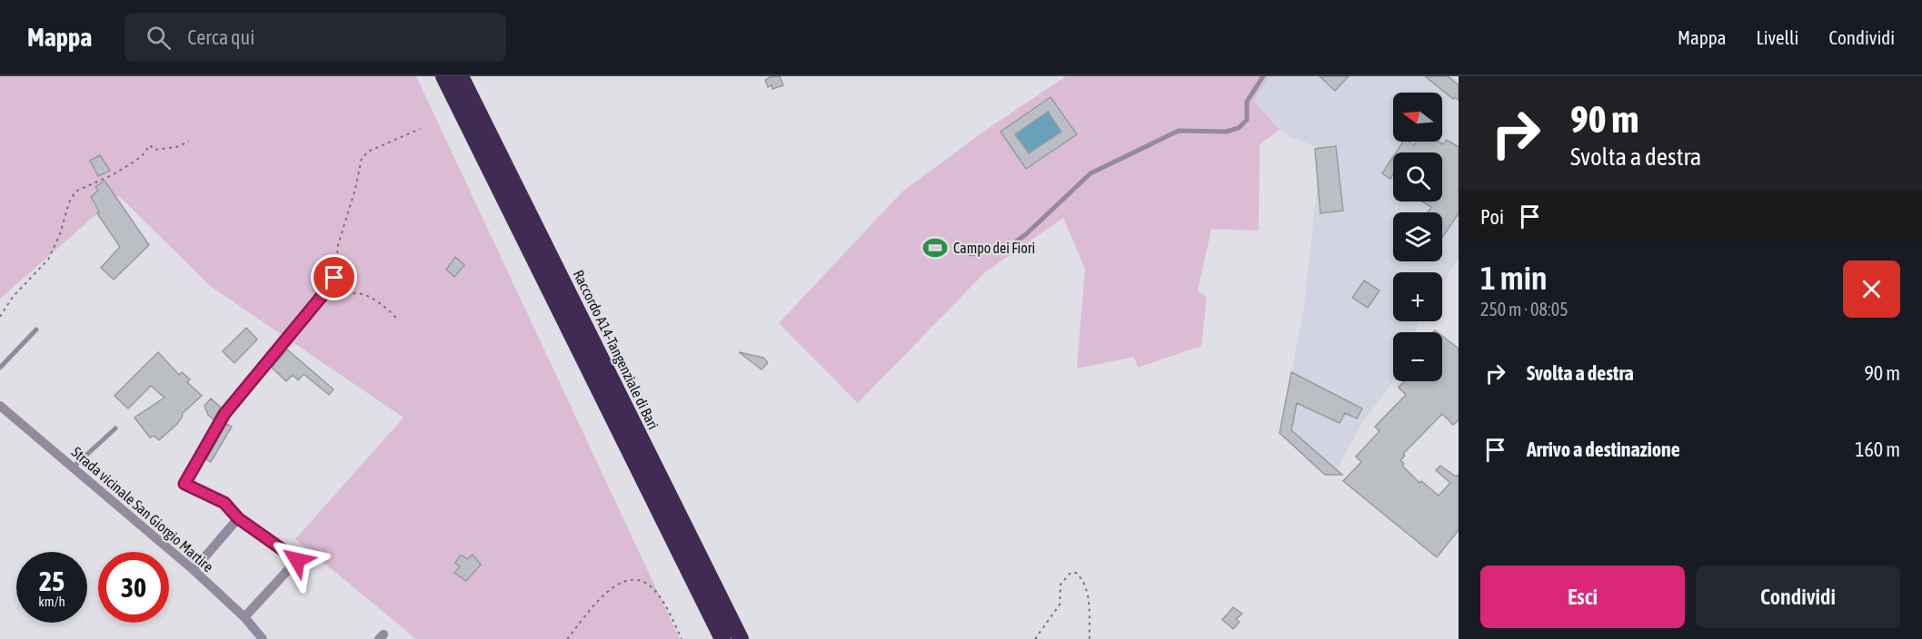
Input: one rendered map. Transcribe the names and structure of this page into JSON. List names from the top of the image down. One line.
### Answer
{"streets":{"highway":["Raccordo A14-Tangenziale di Bari"],"street":["Strada vicinale San Giorgio Martire"]},"places":{"sports":["Campo dei Fiori"]},"north":"left","page":{"header":"Mappa","search":"Cerca qui","nav":["Mappa","Livelli","Condividi"],"turn":["90 m","Svolta a destra"],"map_buttons":["+","−"],"then":"Poi","heading":["1 min","250 m · 08:05"],"list":[{"name":"Svolta a destra","value":"90 m"},{"name":"Arrivo a destinazione","value":"160 m"}],"speed":"25 km/h","limit":"30","buttons":["Esci","Condividi"]}}
